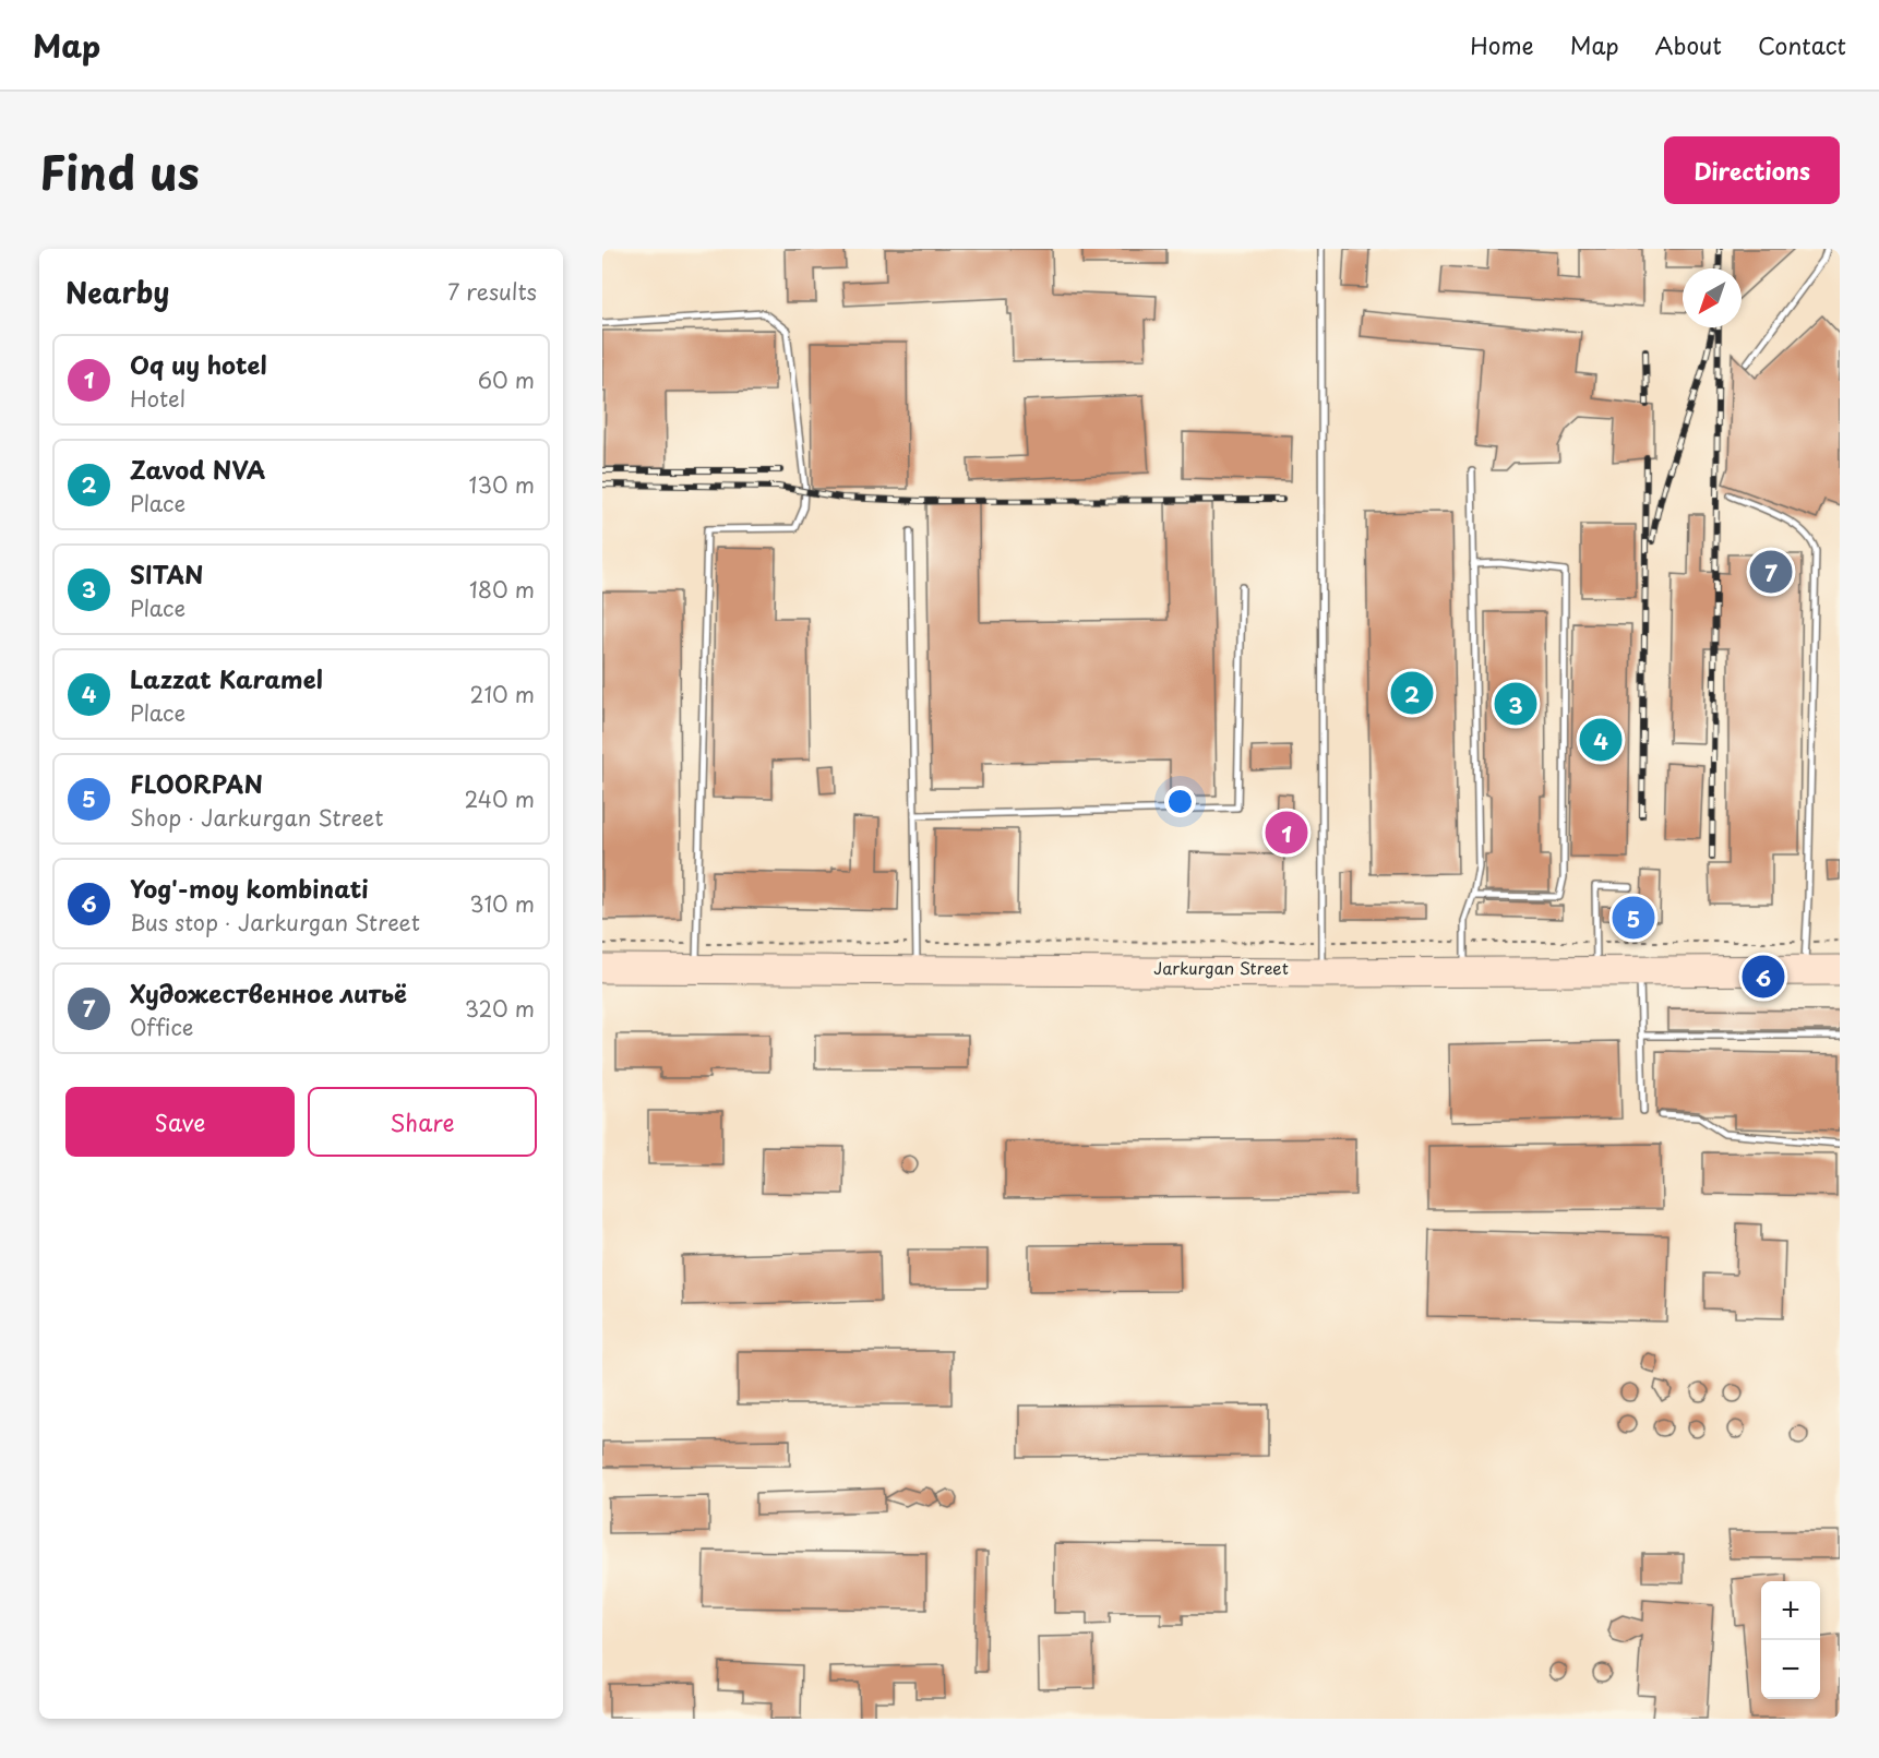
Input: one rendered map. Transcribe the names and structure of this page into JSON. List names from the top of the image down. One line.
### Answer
{"streets":{"main road":["Jarkurgan Street"]},"north":"bottom left","page":{"header":"Map","nav":["Home","Map","About","Contact"],"title":"Find us","buttons":["Directions",["Save","Share"]],"heading":["Nearby","7 results"],"list":[{"mark":"1","name":"Oq uy hotel","note":"Hotel","value":"60 m"},{"mark":"2","name":"Zavod NVA","note":"Place","value":"130 m"},{"mark":"3","name":"SITAN","note":"Place","value":"180 m"},{"mark":"4","name":"Lazzat Karamel","note":"Place","value":"210 m"},{"mark":"5","name":"FLOORPAN","note":"Shop · Jarkurgan Street","value":"240 m"},{"mark":"6","name":"Yog'-moy kombinati","note":"Bus stop · Jarkurgan Street","value":"310 m"},{"mark":"7","name":"Художественное литьё","note":"Office","value":"320 m"}],"pins":["7","2","3","4","1","5","6"],"map_buttons":["+","−"]}}
